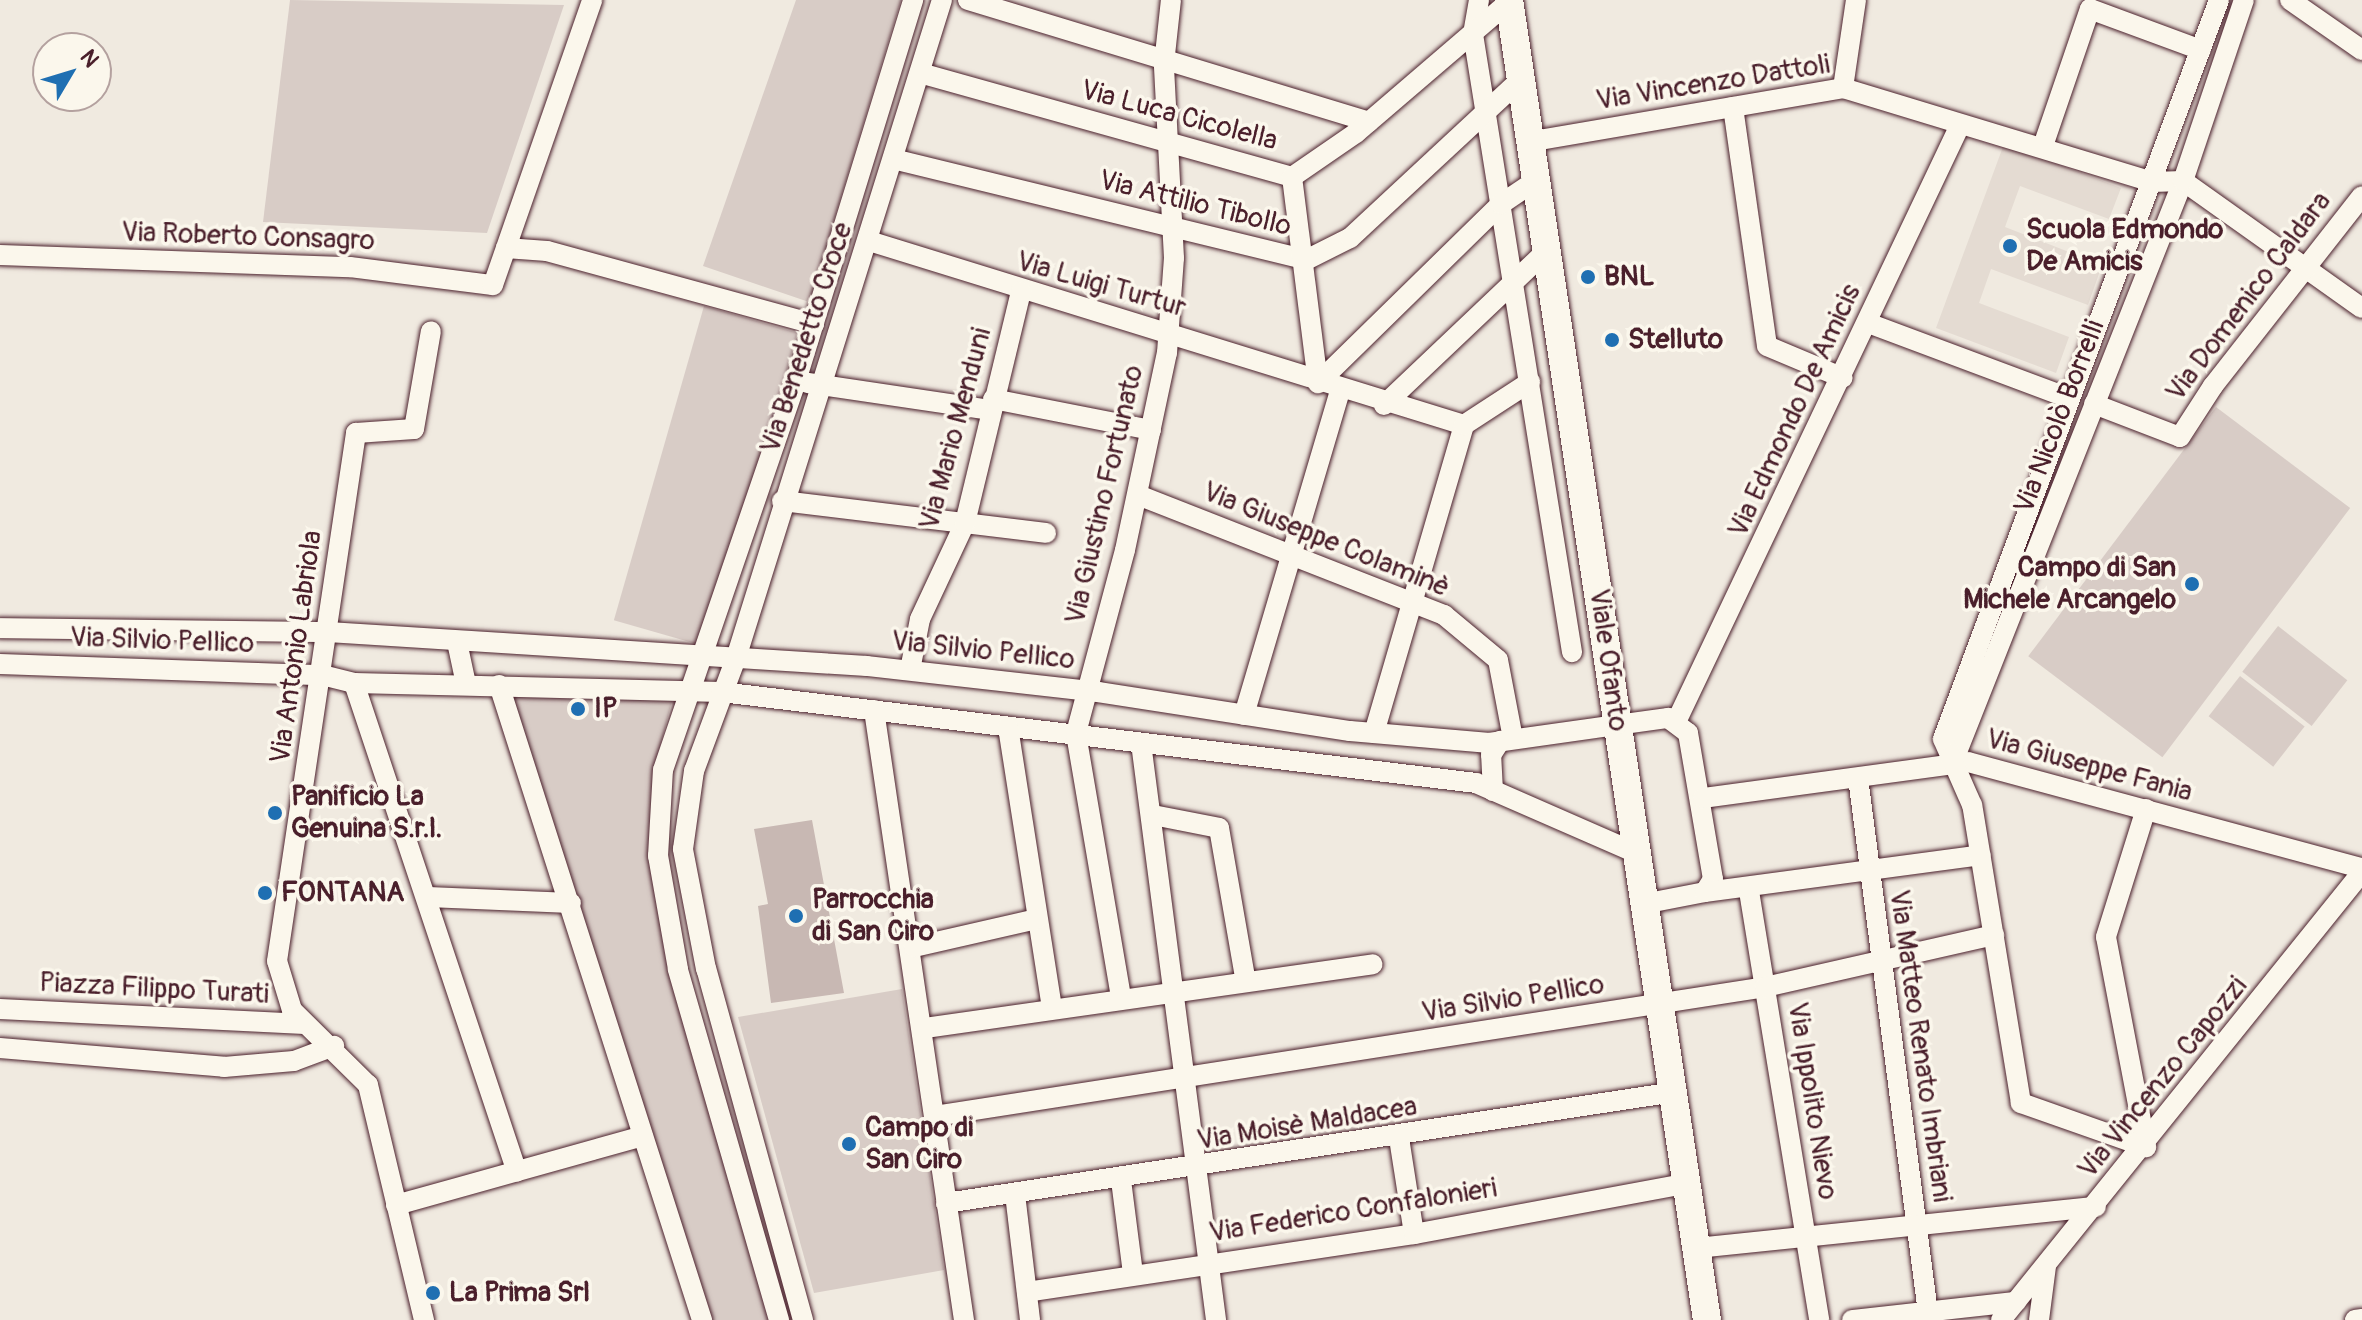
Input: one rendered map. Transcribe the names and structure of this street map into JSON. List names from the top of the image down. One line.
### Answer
{"streets":{"main road":["Viale Ofanto"],"street":["Via Vincenzo Dattoli","Via Luca Cicolella","Via Attilio Tibollo","Via Roberto Consagro","Via Luigi Turtur","Via Domenico Caldara","Via Benedetto Croce","Via Edmondo De Amicis","Via Nicolò Borrelli","Via Mario Menduni","Via Giustino Fortunato","Via Giuseppe Colaminè","Via Silvio Pellico","Via Antonio Labriola","Via Giuseppe Fania","Piazza Filippo Turati","Via Matteo Renato Imbriani","Via Vincenzo Capozzi","Via Ippolito Nievo","Via Moisè Maldacea","Via Federico Confalonieri"]},"crossings":[["Via Vincenzo Dattoli","Via Edmondo De Amicis"],["Via Vincenzo Dattoli","Via Nicolò Borrelli"],["Via Vincenzo Dattoli","Viale Ofanto"],["Via Luca Cicolella","Via Benedetto Croce"],["Via Luca Cicolella","Via Giustino Fortunato"],["Via Luca Cicolella","Viale Ofanto"],["Via Attilio Tibollo","Via Benedetto Croce"],["Via Attilio Tibollo","Via Giustino Fortunato"],["Via Attilio Tibollo","Viale Ofanto"],["Via Luigi Turtur","Via Benedetto Croce"],["Via Luigi Turtur","Via Mario Menduni"],["Via Luigi Turtur","Via Giustino Fortunato"],["Via Domenico Caldara","Via Nicolò Borrelli"],["Via Benedetto Croce","Via Silvio Pellico"],["Via Edmondo De Amicis","Via Silvio Pellico"],["Via Nicolò Borrelli","Via Giuseppe Fania"],["Via Mario Menduni","Via Silvio Pellico"],["Via Giustino Fortunato","Via Giuseppe Colaminè"],["Via Giustino Fortunato","Via Silvio Pellico"],["Via Giuseppe Colaminè","Via Silvio Pellico"],["Via Silvio Pellico","Via Antonio Labriola"],["Via Silvio Pellico","Viale Ofanto"],["Via Silvio Pellico","Via Matteo Renato Imbriani"],["Via Silvio Pellico","Via Ippolito Nievo"],["Via Antonio Labriola","Piazza Filippo Turati"],["Viale Ofanto","Via Moisè Maldacea"],["Viale Ofanto","Via Federico Confalonieri"],["Via Giuseppe Fania","Via Matteo Renato Imbriani"],["Via Giuseppe Fania","Via Vincenzo Capozzi"]],"places":["Scuola Edmondo De Amicis","BNL","Stelluto","Campo di San Michele Arcangelo","IP","Panificio La Genuina S.r.l.","FONTANA","Parrocchia di San Ciro","Campo di San Ciro","La Prima Srl"],"north":"top right"}
